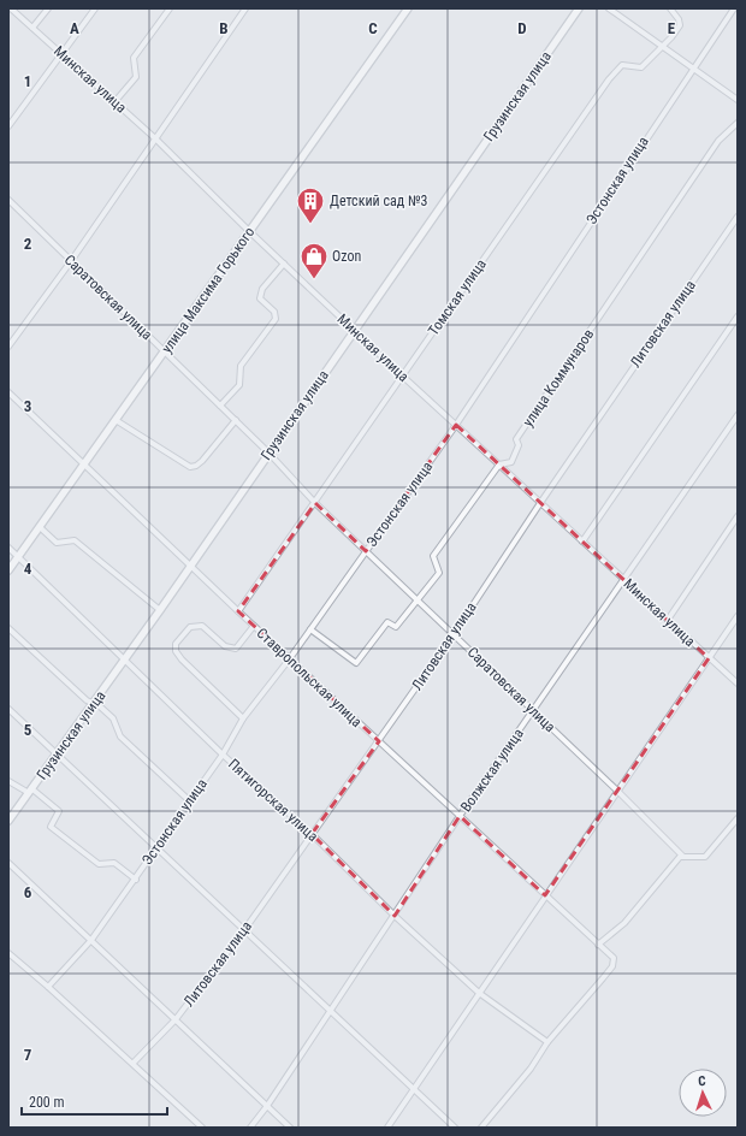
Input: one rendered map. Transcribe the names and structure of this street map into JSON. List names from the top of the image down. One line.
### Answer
{"streets":{"main road":["Грузинская улица","улица Максима Горького"],"street":["Минская улица","Эстонская улица","Саратовская улица","Томская улица","Литовская улица","улица Коммунаров","Ставропольская улица","Волжская улица","Пятигорская улица"]},"crossings":[["Минская улица","Грузинская улица"],["Минская улица","Эстонская улица"],["Минская улица","улица Максима Горького"],["Минская улица","Томская улица"],["Минская улица","Литовская улица"],["Минская улица","улица Коммунаров"],["Минская улица","Волжская улица"],["Грузинская улица","Саратовская улица"],["Грузинская улица","Ставропольская улица"],["Грузинская улица","Пятигорская улица"],["Эстонская улица","Саратовская улица"],["Эстонская улица","улица Коммунаров"],["Эстонская улица","Ставропольская улица"],["Эстонская улица","Пятигорская улица"],["улица Максима Горького","Саратовская улица"],["улица Максима Горького","Ставропольская улица"],["улица Максима Горького","Пятигорская улица"],["Саратовская улица","Томская улица"],["Саратовская улица","Литовская улица"],["Саратовская улица","улица Коммунаров"],["Саратовская улица","Волжская улица"],["Томская улица","Ставропольская улица"],["Литовская улица","Ставропольская улица"],["Литовская улица","Пятигорская улица"],["Ставропольская улица","Волжская улица"],["Ставропольская улица","Пятигорская улица"],["Волжская улица","Пятигорская улица"]],"places":{"building":["Детский сад №3"],"shop":["Ozon"]},"scale_bar":"200 m","north":"top","grid":{"columns":["A","B","C","D","E"],"rows":["1","2","3","4","5","6","7"]}}
